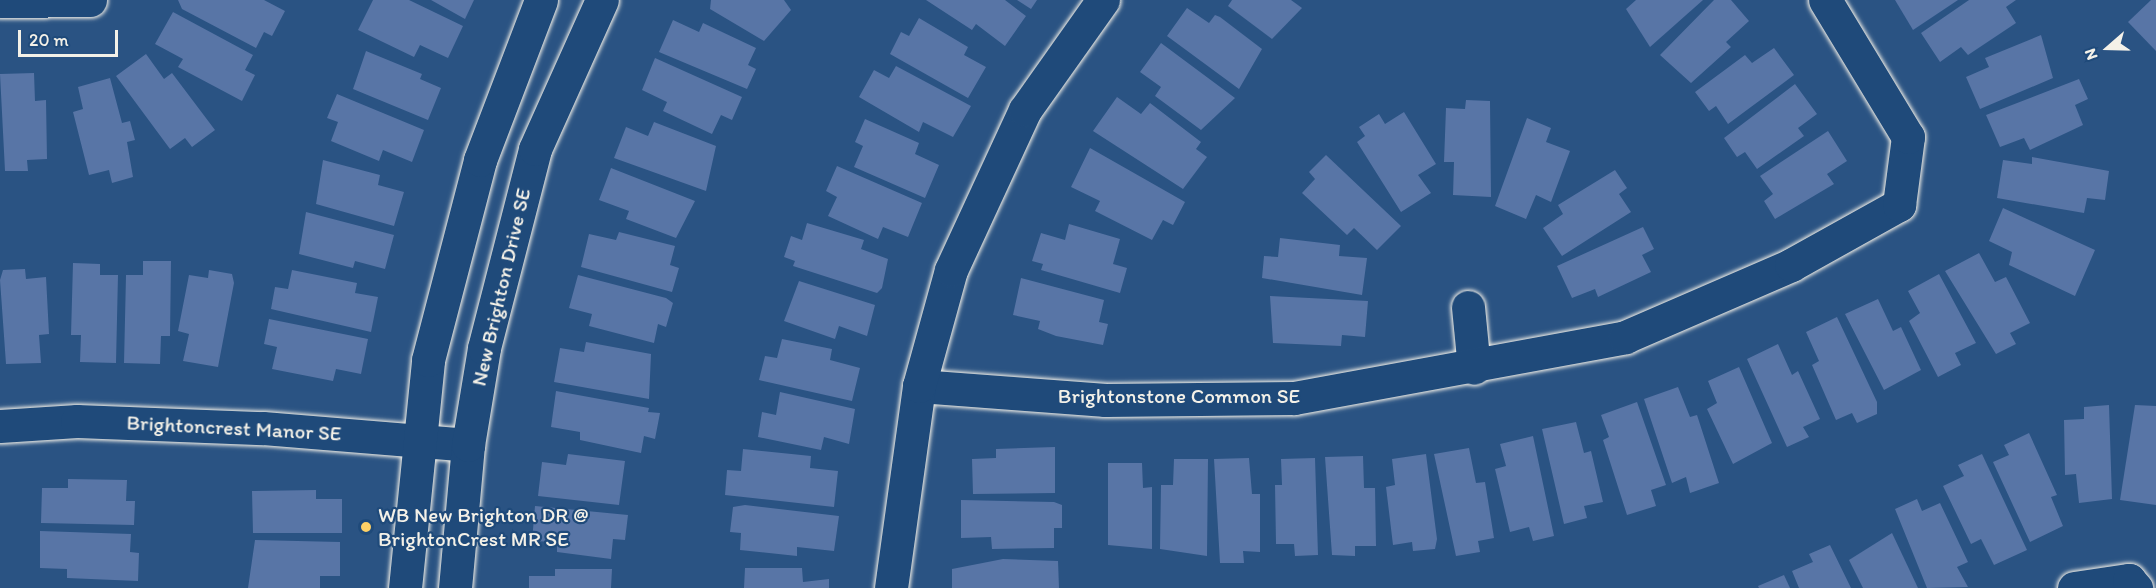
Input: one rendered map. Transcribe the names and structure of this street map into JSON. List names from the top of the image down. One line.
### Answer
{"streets":{"street":["New Brighton Drive SE","Brightonstone Common SE","Brightoncrest Manor SE"]},"crossings":[["New Brighton Drive SE","Brightoncrest Manor SE"]],"places":["WB New Brighton DR @ BrightonCrest MR SE"],"scale_bar":"20 m","north":"left"}
